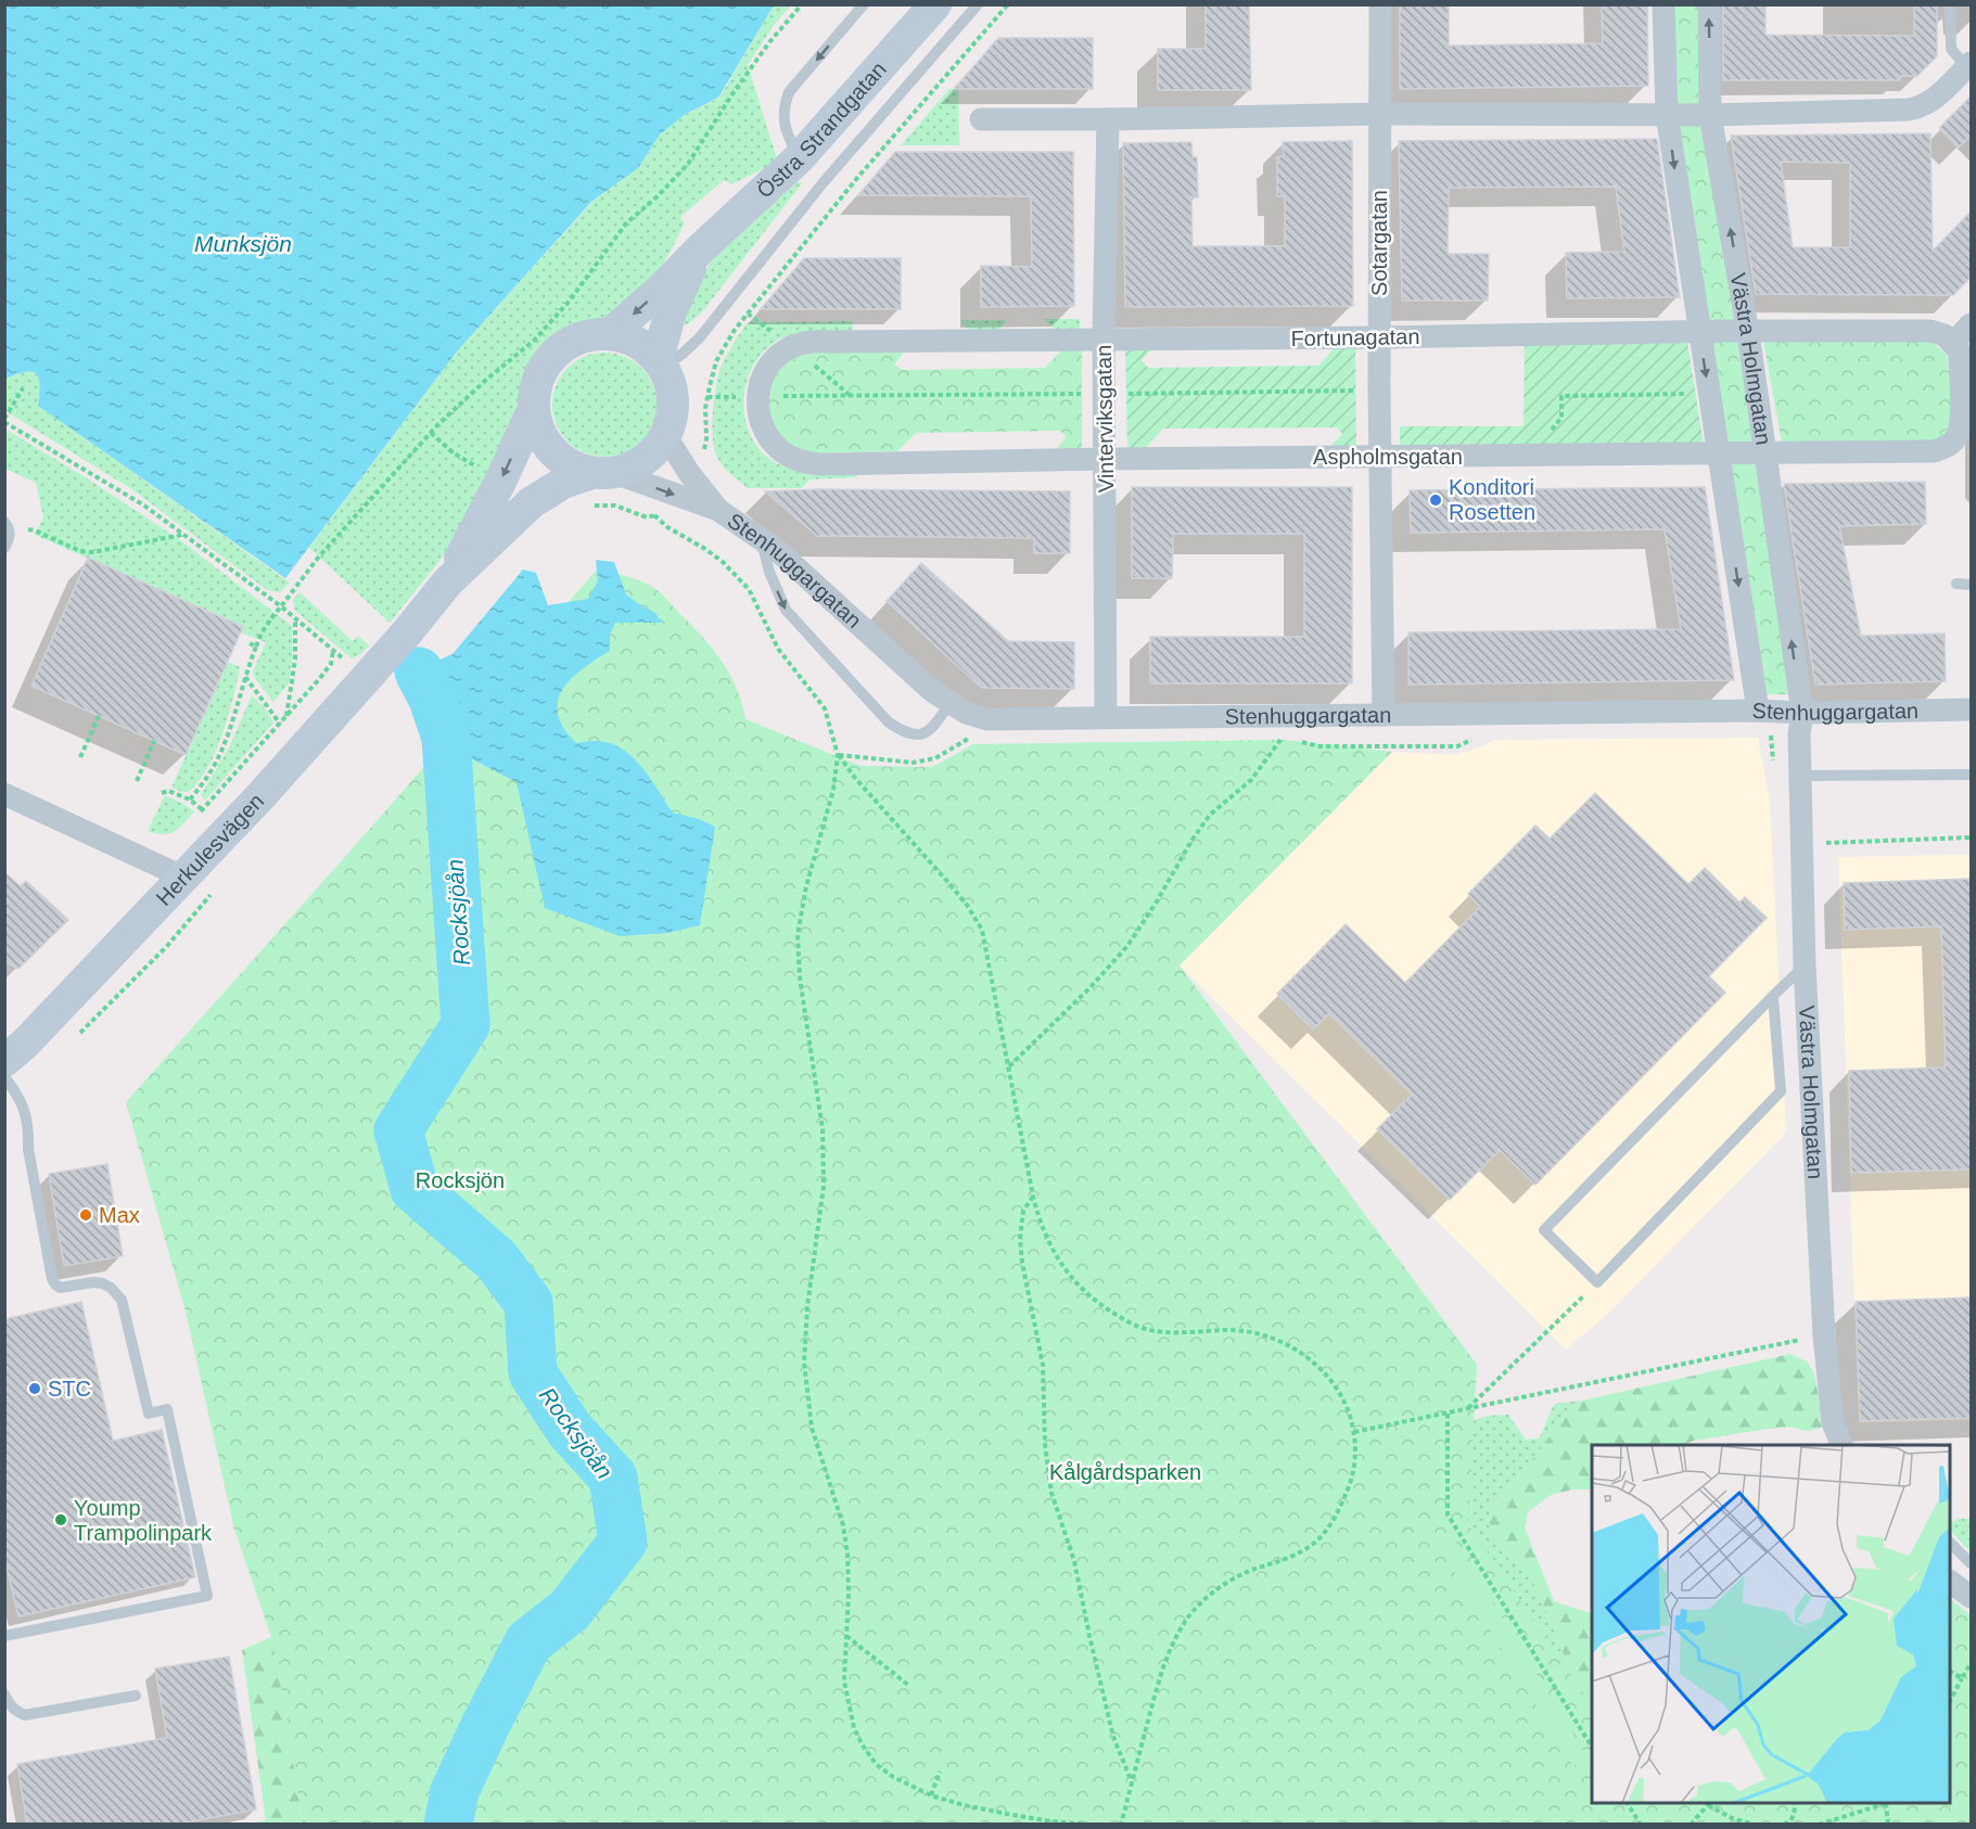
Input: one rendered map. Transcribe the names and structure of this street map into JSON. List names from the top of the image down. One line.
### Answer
{"streets":{"main road":["Östra Strandgatan","Herkulesvägen"],"street":["Sotargatan","Fortunagatan","Västra Holmgatan","Vinterviksgatan","Aspholmsgatan","Stenhuggargatan"]},"crossings":[["Östra Strandgatan","Stenhuggargatan"],["Sotargatan","Fortunagatan"],["Sotargatan","Aspholmsgatan"],["Sotargatan","Stenhuggargatan"],["Fortunagatan","Västra Holmgatan"],["Fortunagatan","Vinterviksgatan"],["Fortunagatan","Aspholmsgatan"],["Västra Holmgatan","Aspholmsgatan"],["Västra Holmgatan","Stenhuggargatan"],["Vinterviksgatan","Aspholmsgatan"],["Vinterviksgatan","Stenhuggargatan"]],"water":["Munksjön","Rocksjöån"],"parks":["Rocksjön","Kålgårdsparken"],"places":["Konditori Rosetten","Max","STC","Yoump Trampolinpark"]}
